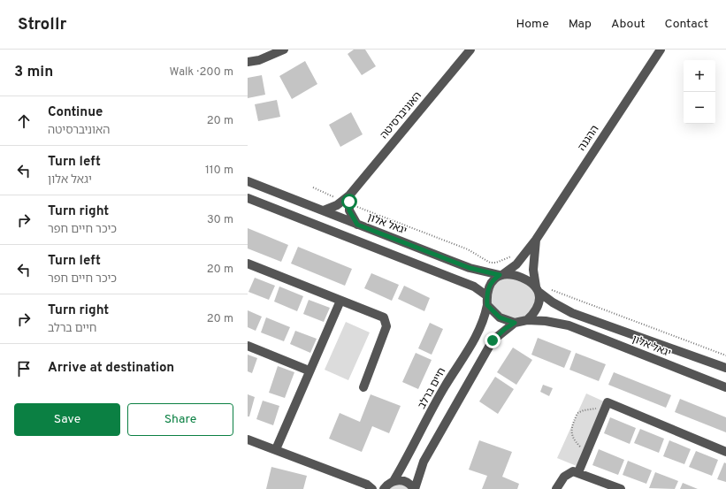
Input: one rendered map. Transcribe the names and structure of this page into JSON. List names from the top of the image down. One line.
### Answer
{"streets":{"street":["האוניברסיטה","ההגנה","יגאל אלון","חיים ברלב"]},"crossings":[["האוניברסיטה","יגאל אלון"],["ההגנה","יגאל אלון"],["ההגנה","חיים ברלב"],["יגאל אלון","חיים ברלב"]],"page":{"header":"Strollr","nav":["Home","Map","About","Contact"],"heading":["3 min","Walk · 200 m"],"map_buttons":["+","−"],"list":[["Continue","האוניברסיטה","20 m"],["Turn left","יגאל אלון","110 m"],["Turn right","כיכר חיים חפר","30 m"],["Turn left","כיכר חיים חפר","20 m"],["Turn right","חיים ברלב","20 m"],"Arrive at destination"],"buttons":["Save","Share"]}}
